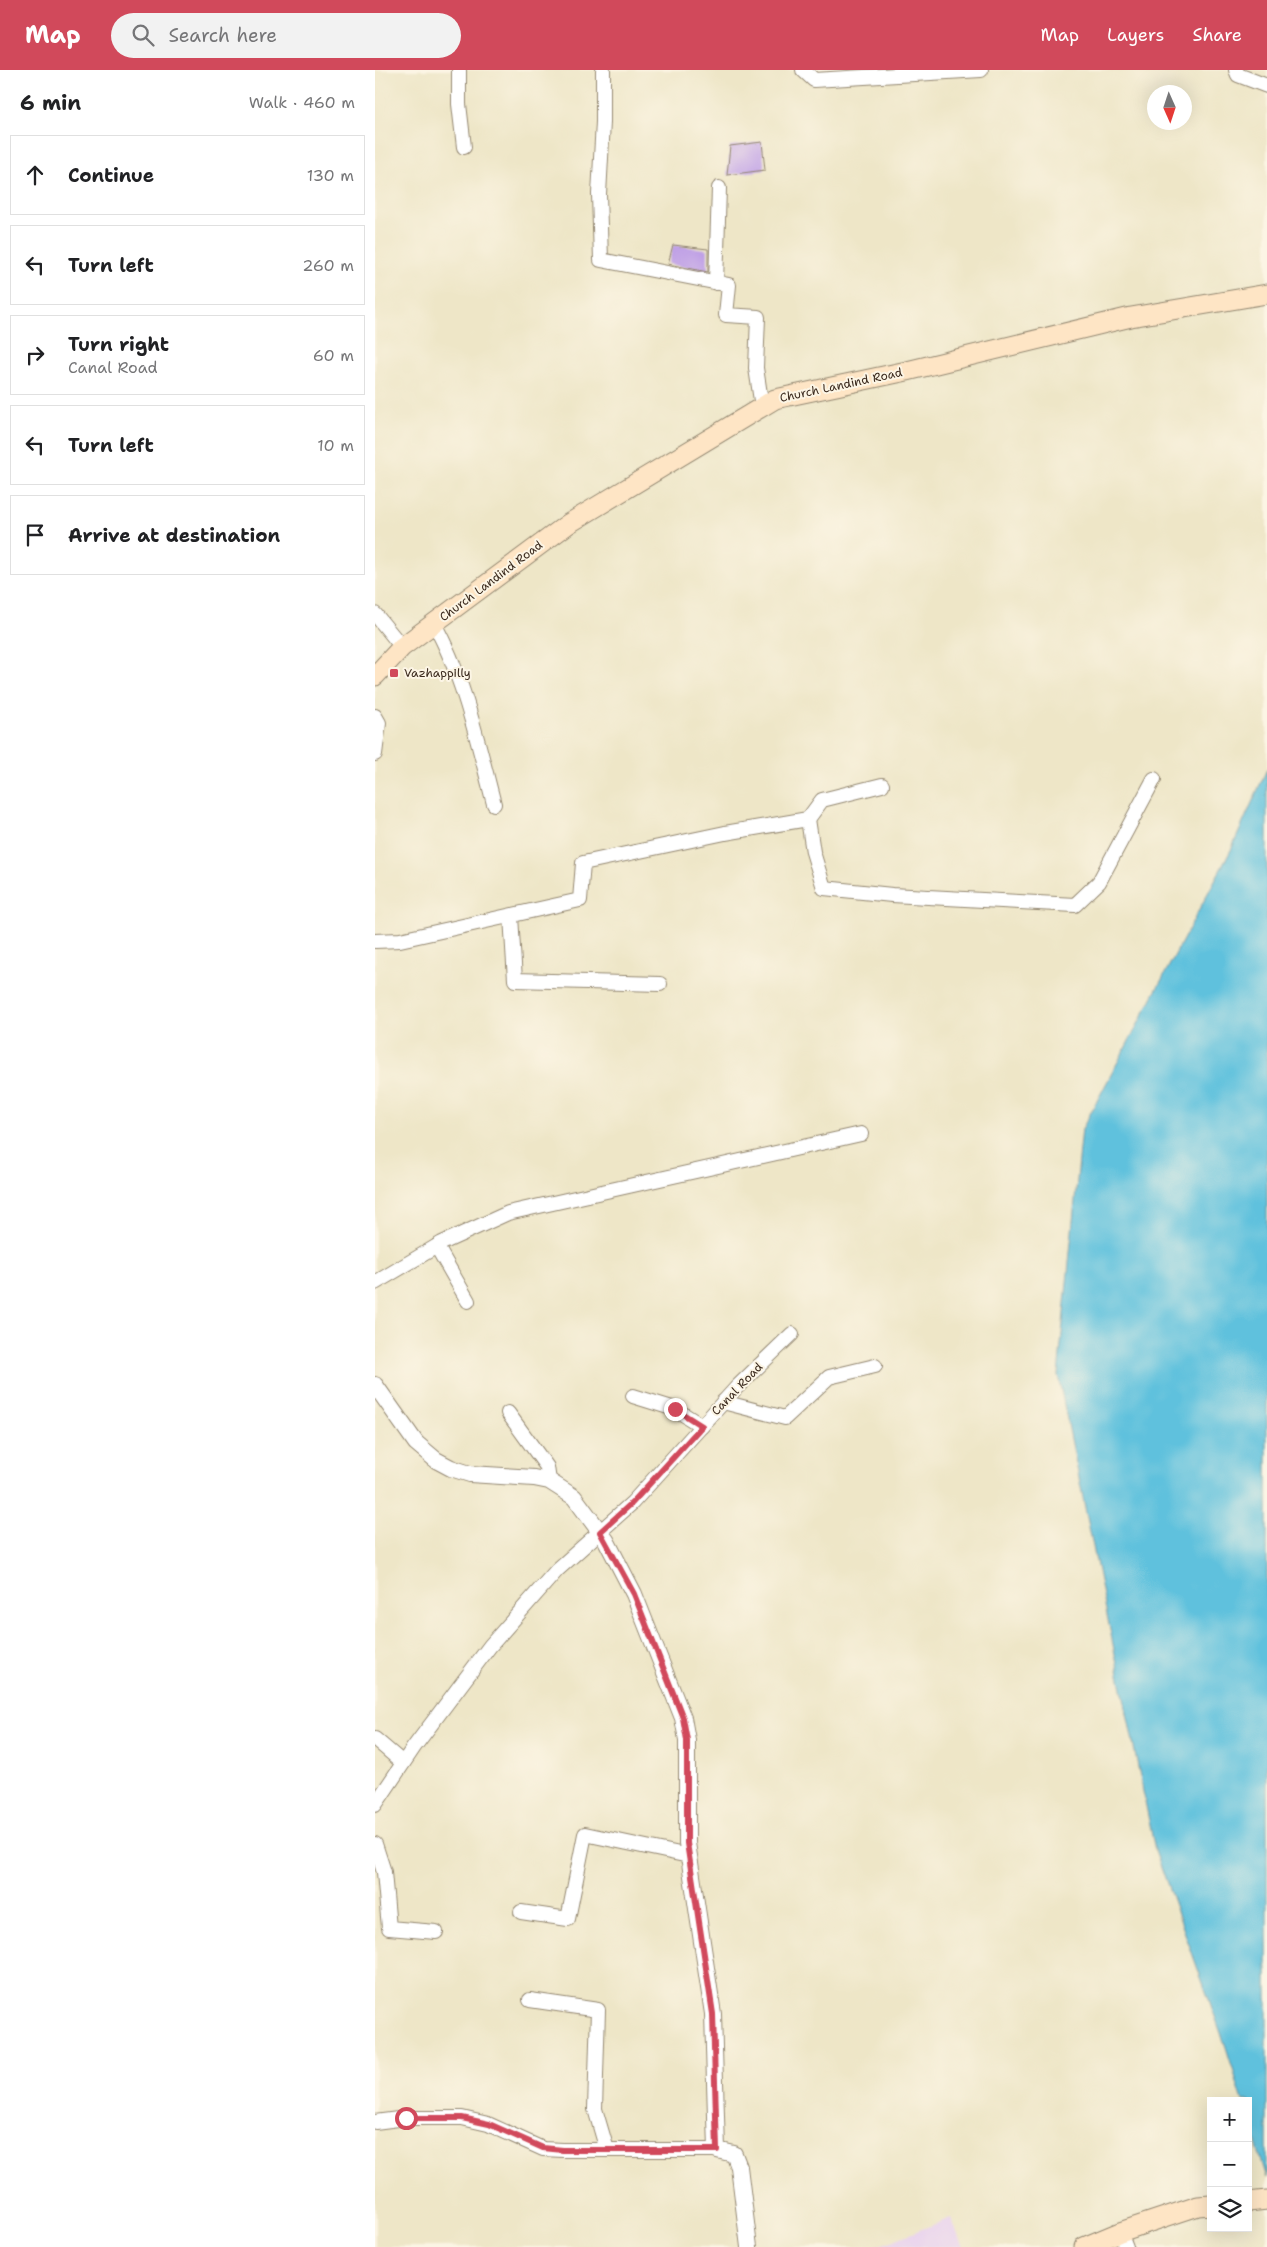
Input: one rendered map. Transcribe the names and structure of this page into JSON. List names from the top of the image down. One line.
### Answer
{"streets":{"main road":["Church Landind Road"],"street":["Canal Road"]},"places":{"transit":["Vazhappilly"]},"north":"bottom","page":{"header":"Map","search":"Search here","nav":["Map","Layers","Share"],"heading":["6 min","Walk · 460 m"],"list":[["Continue","130 m"],["Turn left","260 m"],["Turn right","Canal Road","60 m"],["Turn left","10 m"],"Arrive at destination"],"map_buttons":["+","−"]}}
